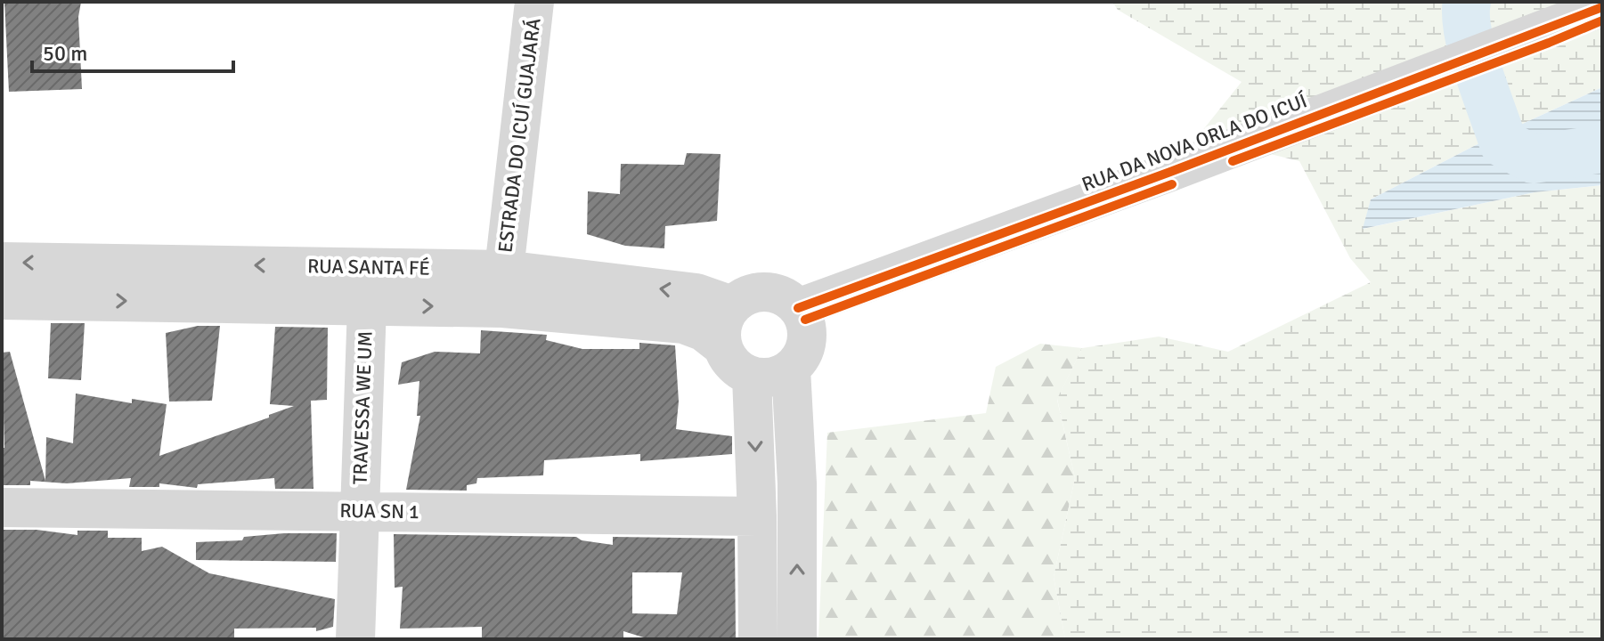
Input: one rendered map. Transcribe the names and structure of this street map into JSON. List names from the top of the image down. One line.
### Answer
{"streets":{"street":["ESTRADA DO ICUÍ GUAJARÁ","RUA DA NOVA ORLA DO ICUÍ","RUA SANTA FÉ","TRAVESSA WE UM","RUA SN 1"]},"crossings":[["ESTRADA DO ICUÍ GUAJARÁ","RUA SANTA FÉ"],["RUA DA NOVA ORLA DO ICUÍ","RUA SANTA FÉ"],["RUA SANTA FÉ","TRAVESSA WE UM"],["TRAVESSA WE UM","RUA SN 1"]],"scale_bar":"50 m"}
